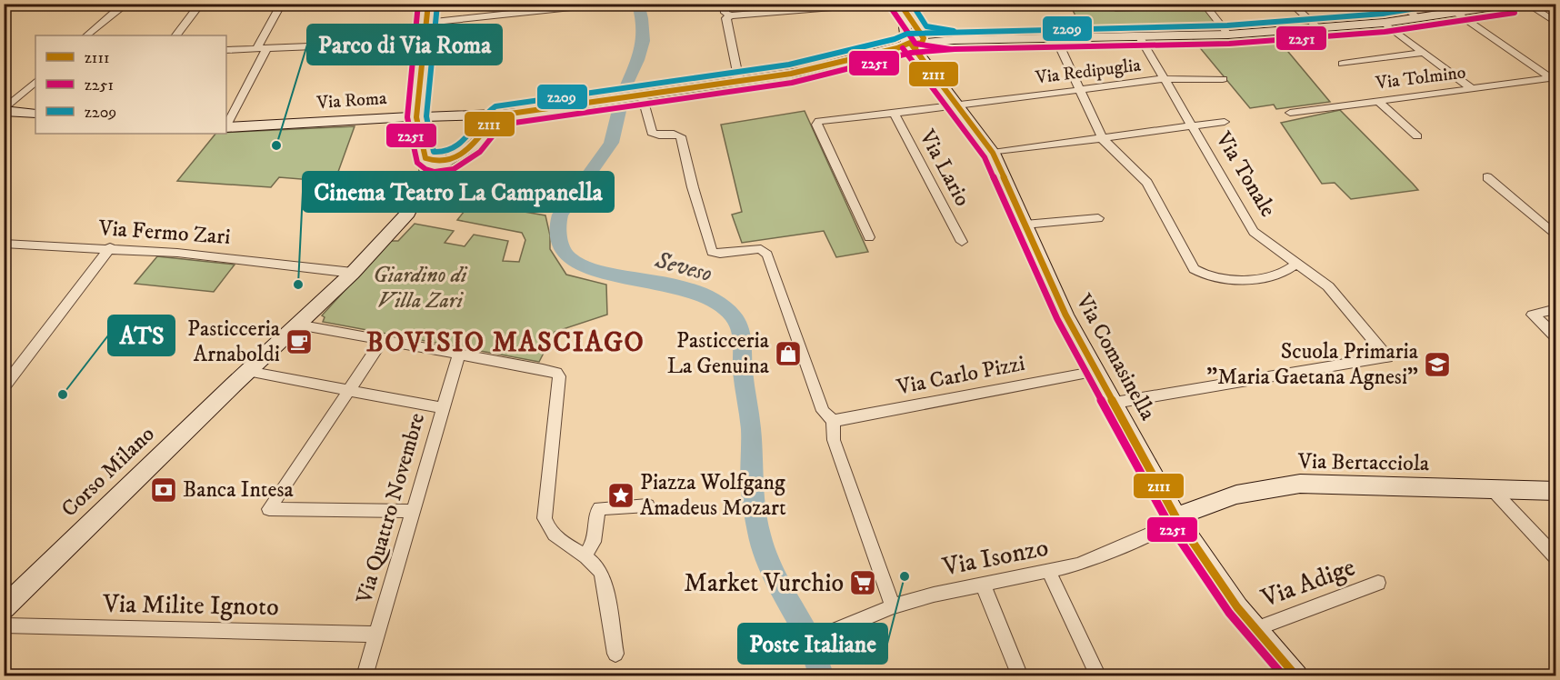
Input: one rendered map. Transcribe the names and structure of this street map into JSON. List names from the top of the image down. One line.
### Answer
{"streets":{"street":["Via Redipuglia","Via Tolmino","Via Roma","Via Lario","Via Tonale","Via Fermo Zari","Via Comasinella","Via Carlo Pizzi","Via Bertacciola","Corso Milano","Via Quattro Novembre","Via Isonzo","Via Adige","Via Milite Ignoto"]},"crossings":[["Via Redipuglia","Via Lario"],["Via Redipuglia","Via Tonale"],["Via Redipuglia","Via Comasinella"],["Via Roma","Via Tonale"],["Via Roma","Via Comasinella"],["Via Tonale","Via Comasinella"],["Via Fermo Zari","Corso Milano"],["Via Comasinella","Via Carlo Pizzi"],["Via Comasinella","Via Bertacciola"],["Via Comasinella","Via Isonzo"],["Via Comasinella","Via Adige"],["Via Bertacciola","Via Isonzo"],["Via Quattro Novembre","Via Milite Ignoto"]],"districts":["BOVISIO MASCIAGO"],"water":["Seveso"],"parks":["Giardino di Villa Zari"],"places":{"other":["Parco di Via Roma","Cinema Teatro La Campanella","ATS","Poste Italiane"],"cafe":["Pasticceria Arnaboldi"],"shop":["Pasticceria La Genuina"],"school or university":["Scuola Primaria \"Maria Gaetana Agnesi\""],"bank":["Banca Intesa"],"place":["Piazza Wolfgang Amadeus Mozart"],"supermarket":["Market Vurchio"]},"lines":["transit line z111","transit line z251","transit line z209"],"legend":["z111","z251","z209"]}
